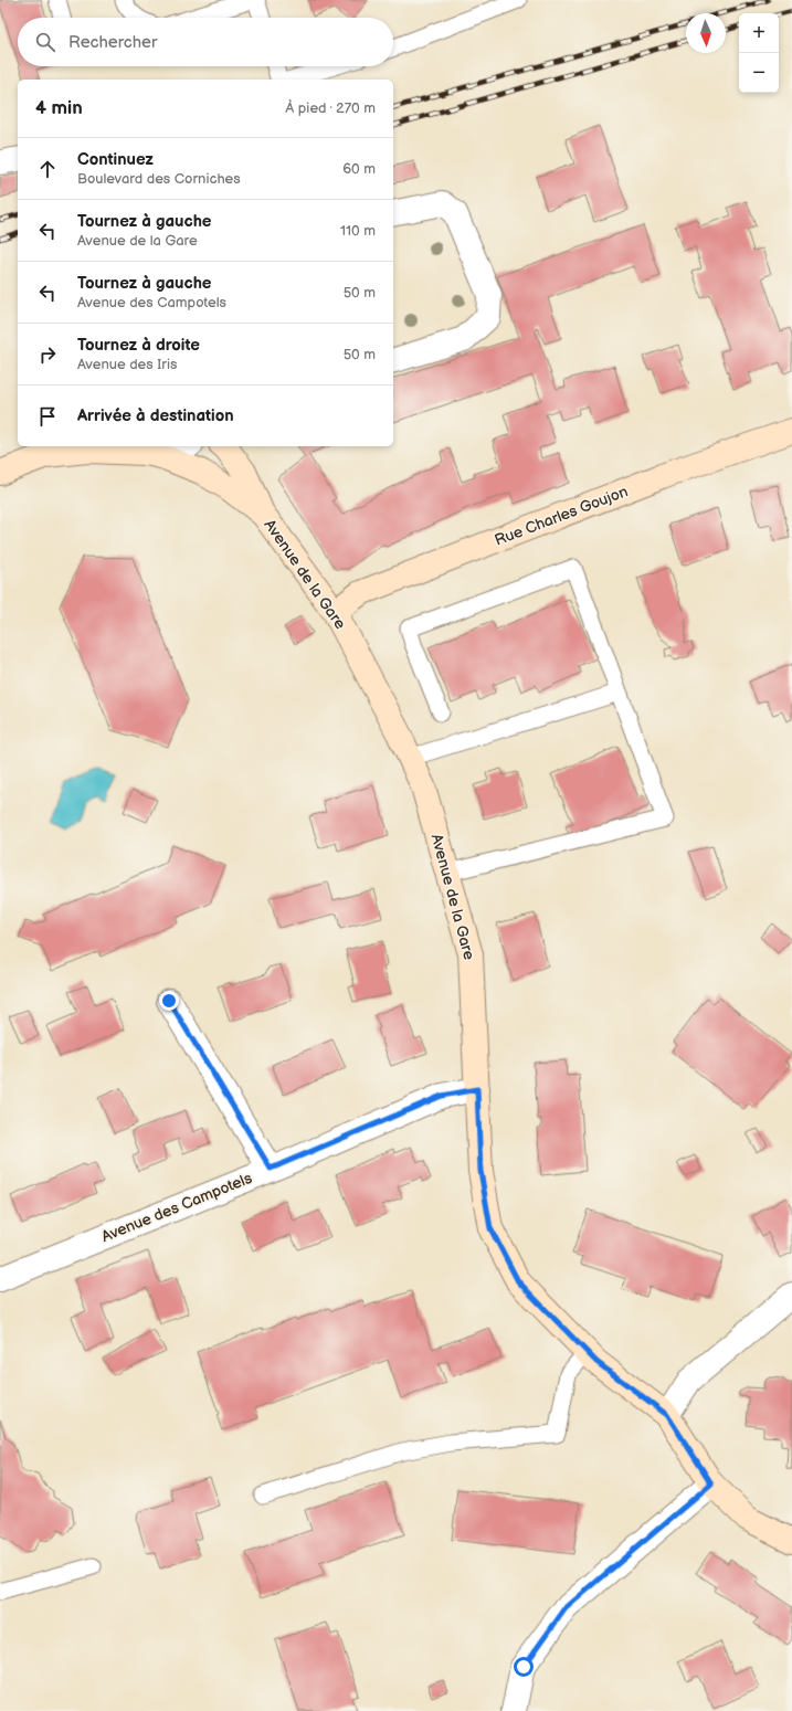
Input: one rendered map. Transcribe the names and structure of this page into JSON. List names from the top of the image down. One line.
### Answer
{"streets":{"street":["Rue Charles Goujon","Avenue de la Gare","Avenue des Campotels"]},"crossings":[["Rue Charles Goujon","Avenue de la Gare"],["Avenue de la Gare","Avenue des Campotels"]],"north":"bottom","page":{"map_buttons":["+","−"],"search":"Rechercher","heading":["4 min","À pied · 270 m"],"list":[["Continuez","Boulevard des Corniches","60 m"],["Tournez à gauche","Avenue de la Gare","110 m"],["Tournez à gauche","Avenue des Campotels","50 m"],["Tournez à droite","Avenue des Iris","50 m"],"Arrivée à destination"]}}
